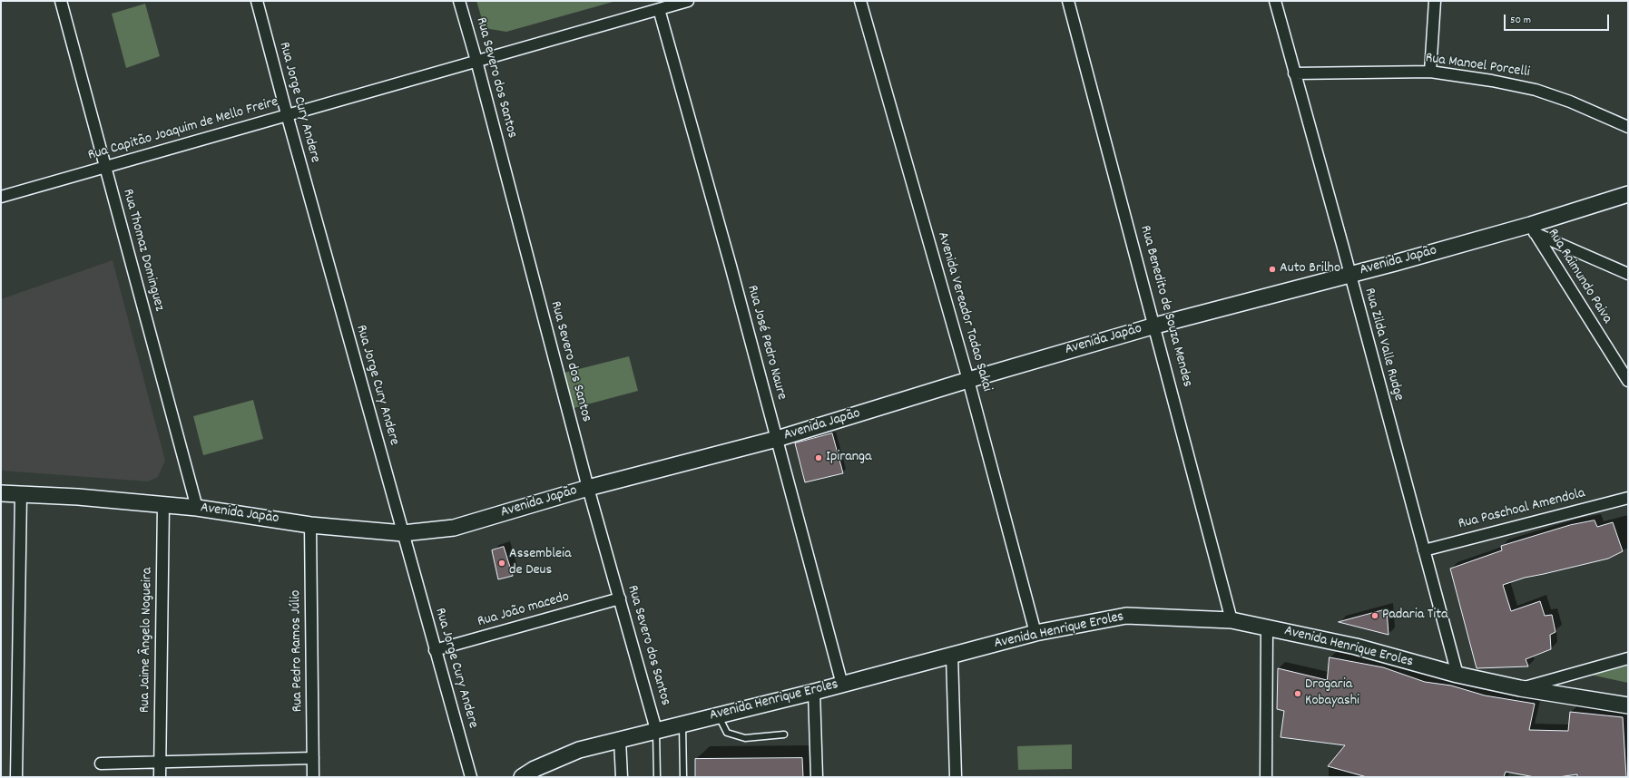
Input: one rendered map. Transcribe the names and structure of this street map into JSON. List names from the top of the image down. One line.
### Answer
{"streets":{"main road":["Avenida Japão","Avenida Henrique Eroles"],"street":["Rua Manoel Porcelli","Rua Severo dos Santos","Rua Jorge Cury Andere","Rua Capitão Joaquim de Mello Freire","Rua Thomaz Dominguez","Rua Raimundo Paiva","Rua Benedito de Souza Mendes","Avenida Vereador Tadao Sakai","Rua José Pedro Naure","Rua Zilda Valle Rudge","Rua Paschoal Amendola","Rua João macedo","Rua Jaime Ângelo Nogueira","Rua Pedro Ramos Júlio"]},"crossings":[["Rua Manoel Porcelli","Rua Zilda Valle Rudge"],["Rua Severo dos Santos","Rua Capitão Joaquim de Mello Freire"],["Rua Severo dos Santos","Avenida Japão"],["Rua Severo dos Santos","Rua João macedo"],["Rua Severo dos Santos","Avenida Henrique Eroles"],["Rua Jorge Cury Andere","Rua Capitão Joaquim de Mello Freire"],["Rua Jorge Cury Andere","Avenida Japão"],["Rua Jorge Cury Andere","Rua João macedo"],["Rua Capitão Joaquim de Mello Freire","Rua Thomaz Dominguez"],["Rua Capitão Joaquim de Mello Freire","Rua José Pedro Naure"],["Rua Thomaz Dominguez","Avenida Japão"],["Avenida Japão","Rua Raimundo Paiva"],["Avenida Japão","Rua Benedito de Souza Mendes"],["Avenida Japão","Avenida Vereador Tadao Sakai"],["Avenida Japão","Rua José Pedro Naure"],["Avenida Japão","Rua Zilda Valle Rudge"],["Avenida Japão","Rua Jaime Ângelo Nogueira"],["Avenida Japão","Rua Pedro Ramos Júlio"],["Rua Benedito de Souza Mendes","Avenida Henrique Eroles"],["Avenida Vereador Tadao Sakai","Avenida Henrique Eroles"],["Rua José Pedro Naure","Avenida Henrique Eroles"],["Rua Zilda Valle Rudge","Rua Paschoal Amendola"],["Rua Zilda Valle Rudge","Avenida Henrique Eroles"]],"places":["Auto Brilho","Ipiranga","Assembleia de Deus","Padaria Tita","Drogaria Kobayashi"],"scale_bar":"50 m"}
